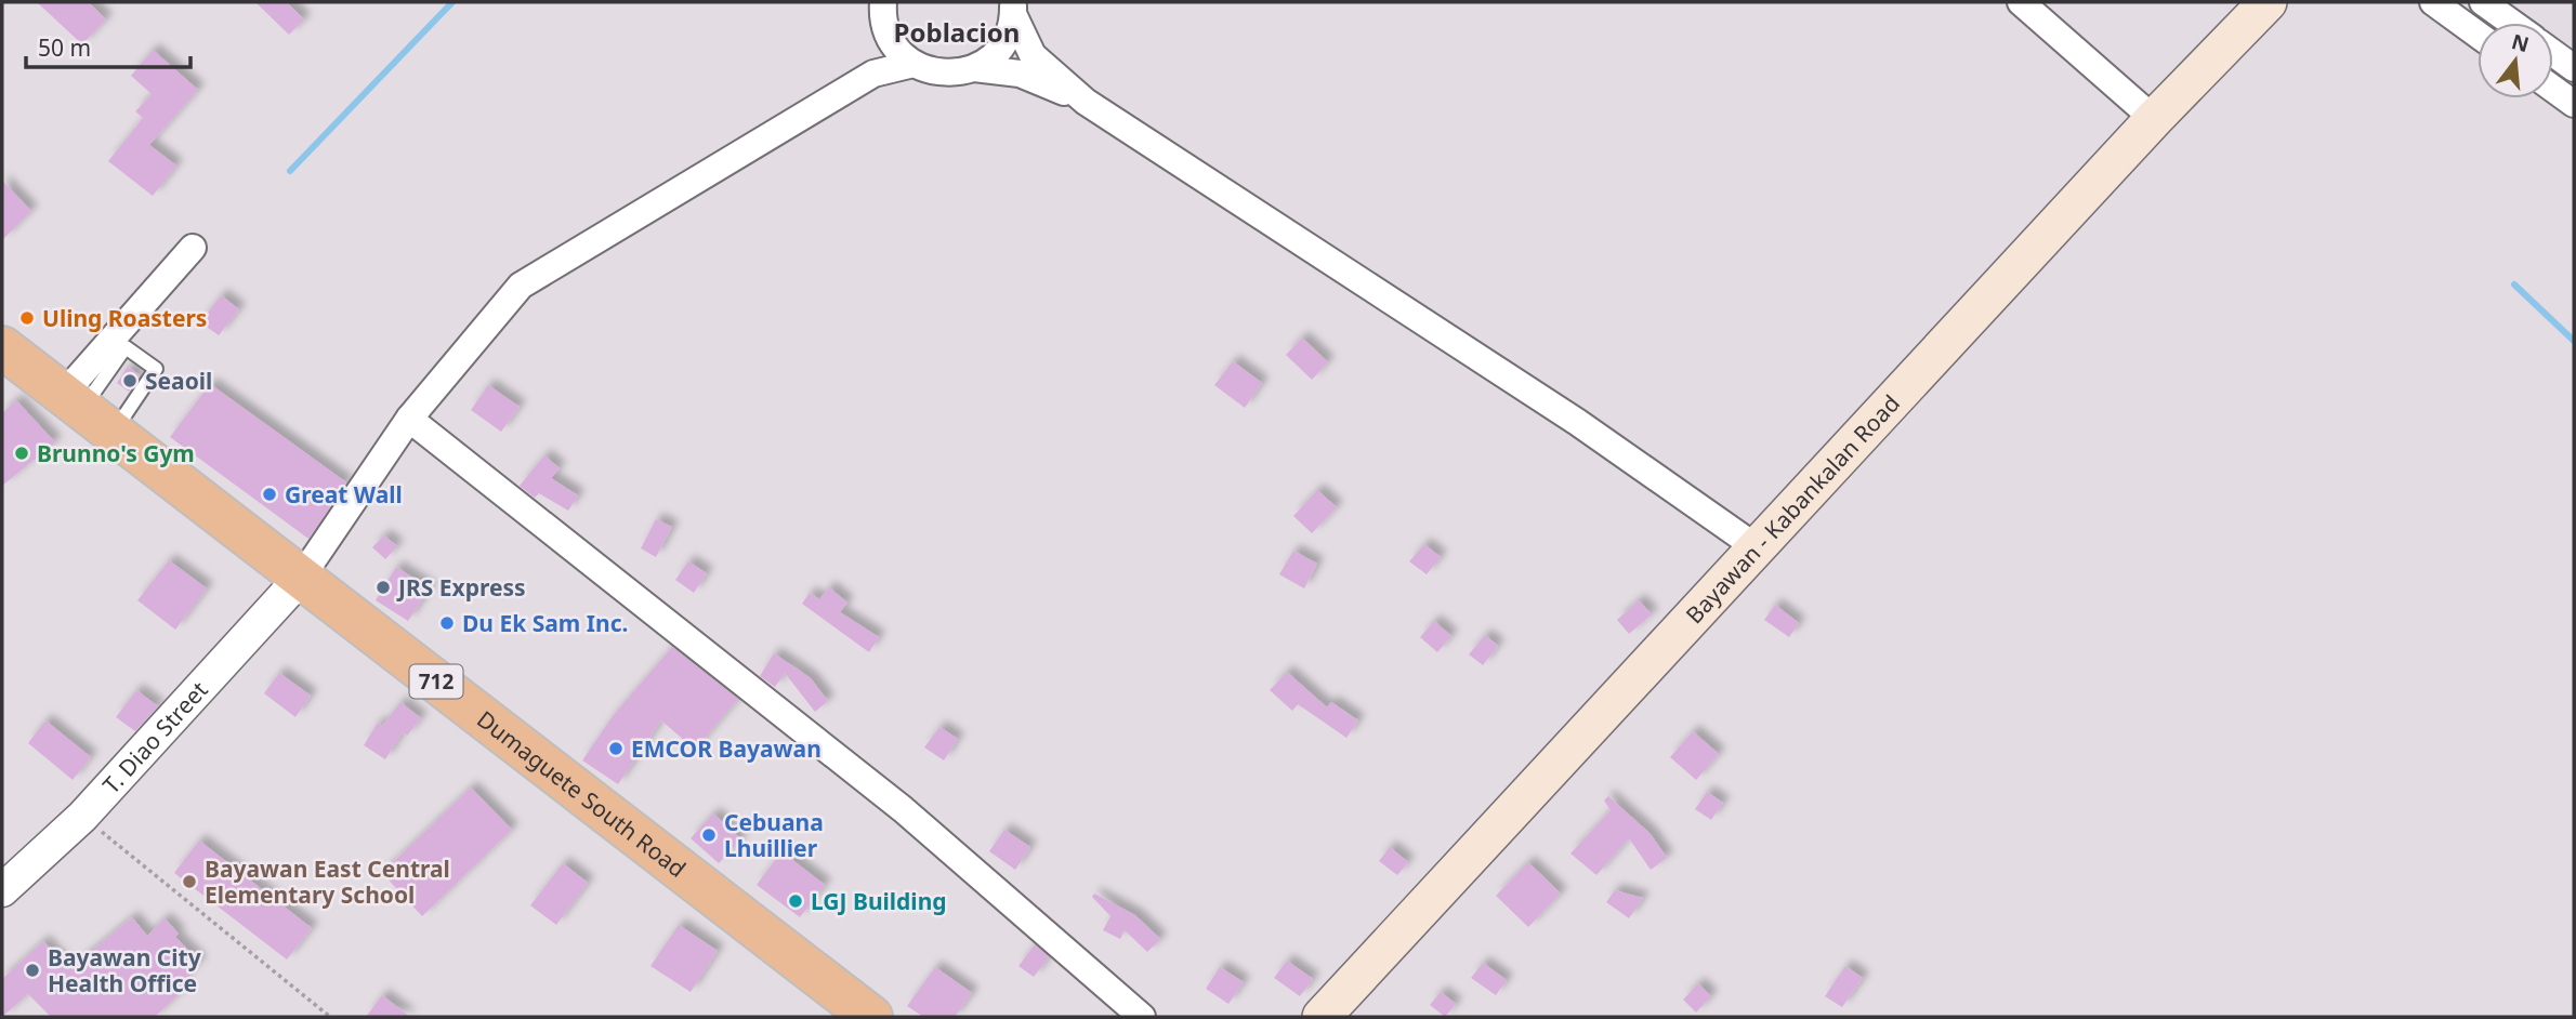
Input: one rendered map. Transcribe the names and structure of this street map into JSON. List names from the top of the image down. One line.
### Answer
{"streets":{"highway":["712","Dumaguete South Road"],"main road":["Bayawan - Kabankalan Road"],"street":["T. Diao Street"]},"crossings":[["T. Diao Street","Dumaguete South Road"]],"districts":["Poblacion"],"places":["Uling Roasters","Seaoil","Brunno's Gym","Great Wall","JRS Express","Du Ek Sam Inc.","EMCOR Bayawan","Cebuana Lhuillier","Bayawan East Central Elementary School","LGJ Building","Bayawan City Health Office"],"scale_bar":"50 m","north":"top"}
